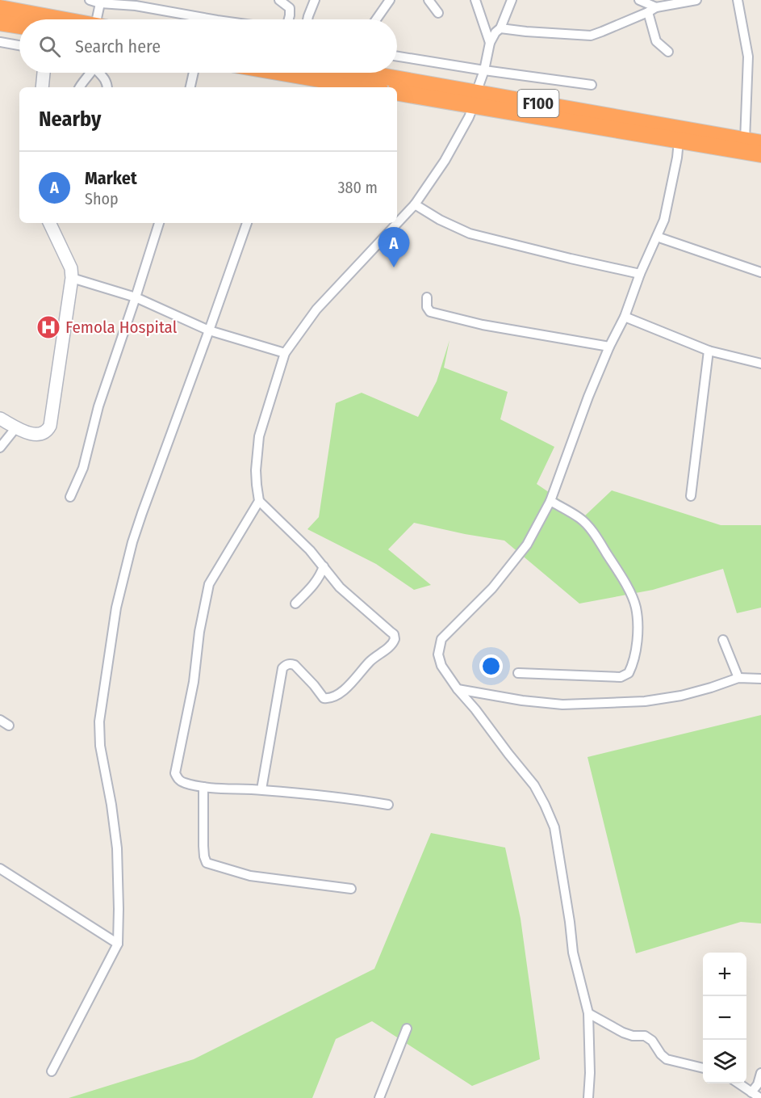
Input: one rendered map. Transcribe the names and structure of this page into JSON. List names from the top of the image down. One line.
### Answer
{"streets":{"highway":["F100"]},"places":{"hospital":["Femola Hospital"]},"page":{"search":"Search here","heading":"Nearby","list":[{"mark":"A","name":"Market","note":"Shop","value":"380 m"}],"pins":"A","map_buttons":["+","−"]}}
